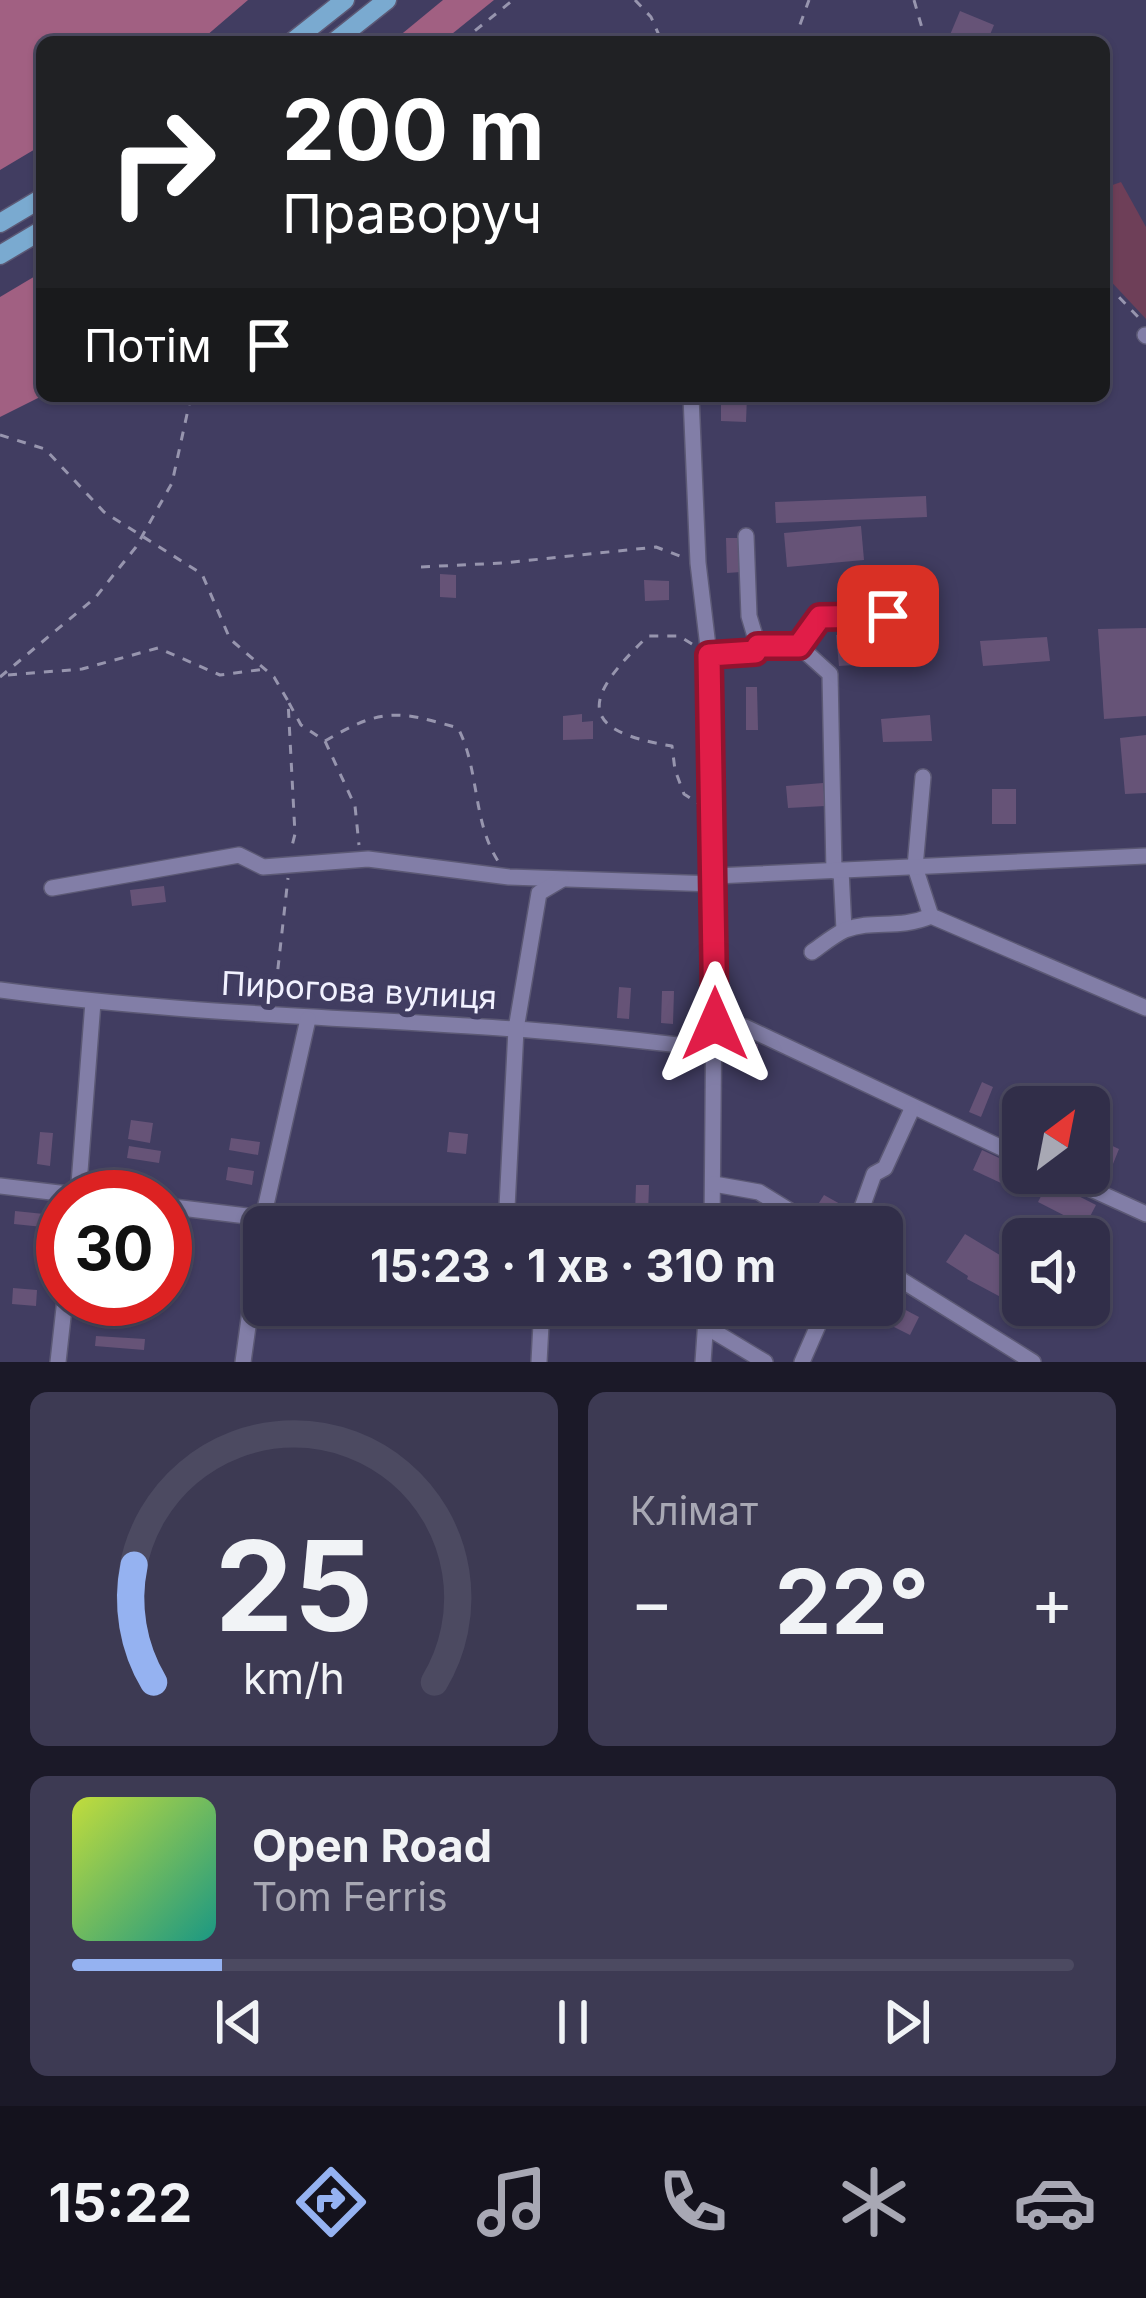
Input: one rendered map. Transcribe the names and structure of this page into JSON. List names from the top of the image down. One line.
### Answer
{"streets":{"street":["Пирогова вулиця"]},"north":"top right","page":{"turn":["200 m","Праворуч"],"then":"Потім","limit":"30","trip":"15:23 · 1 хв · 310 m","tile":"Клімат","heat":["−","22°","+"],"song":["Open Road","Tom Ferris"],"tabs":"15:22","gauge":["25","km/h"]}}
